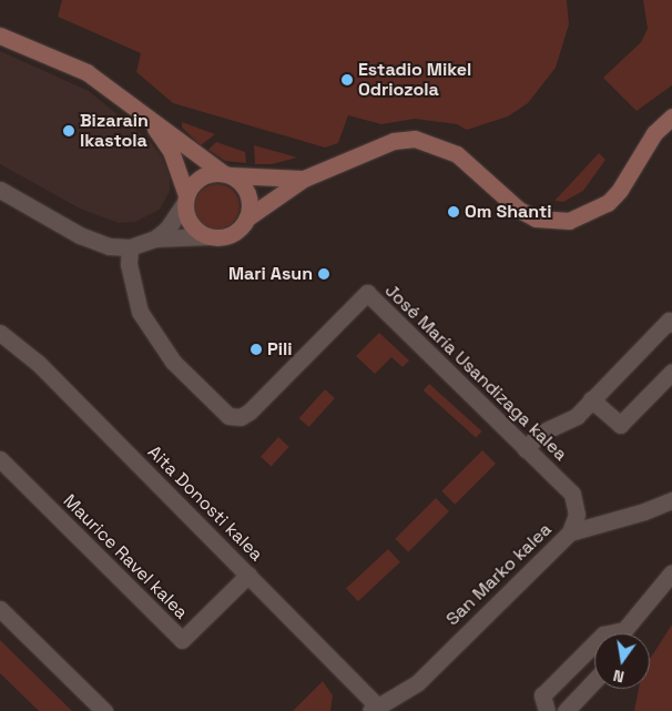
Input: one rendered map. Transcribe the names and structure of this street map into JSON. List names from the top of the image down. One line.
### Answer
{"streets":{"street":["José María Usandizaga kalea","Aita Donosti kalea","Maurice Ravel kalea","San Marko kalea"]},"crossings":[["José María Usandizaga kalea","San Marko kalea"],["Aita Donosti kalea","Maurice Ravel kalea"],["Aita Donosti kalea","San Marko kalea"]],"places":["Estadio Mikel Odriozola","Bizarain Ikastola","Om Shanti","Mari Asun","Pili"],"north":"bottom"}
